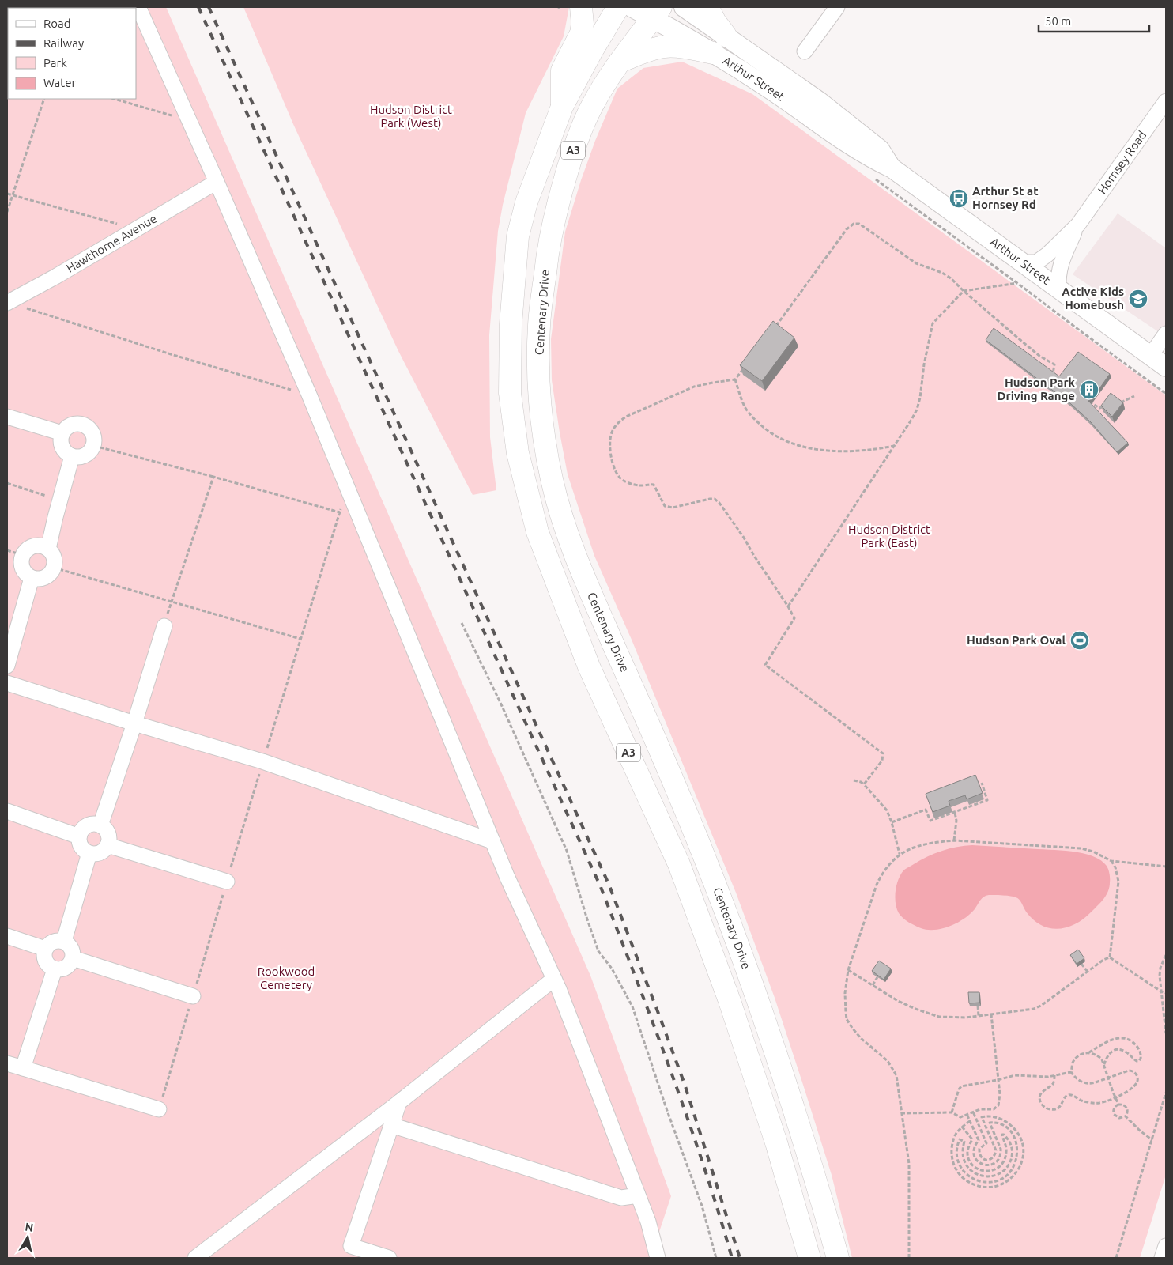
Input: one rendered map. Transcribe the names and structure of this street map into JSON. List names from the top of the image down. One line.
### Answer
{"streets":{"highway":["A3","Centenary Drive"],"main road":["Arthur Street"],"street":["Hornsey Road","Hawthorne Avenue"]},"crossings":[["Arthur Street","Hornsey Road"],["Arthur Street","Centenary Drive"]],"parks":["Hudson District Park (West)","Hudson District Park (East)","Rookwood Cemetery"],"places":{"bus stop":["Arthur St at Hornsey Rd"],"school or university":["Active Kids Homebush"],"building":["Hudson Park Driving Range"],"sports":["Hudson Park Oval"]},"legend":["Road","Railway","Park","Water"],"scale_bar":"50 m","north":"top"}
